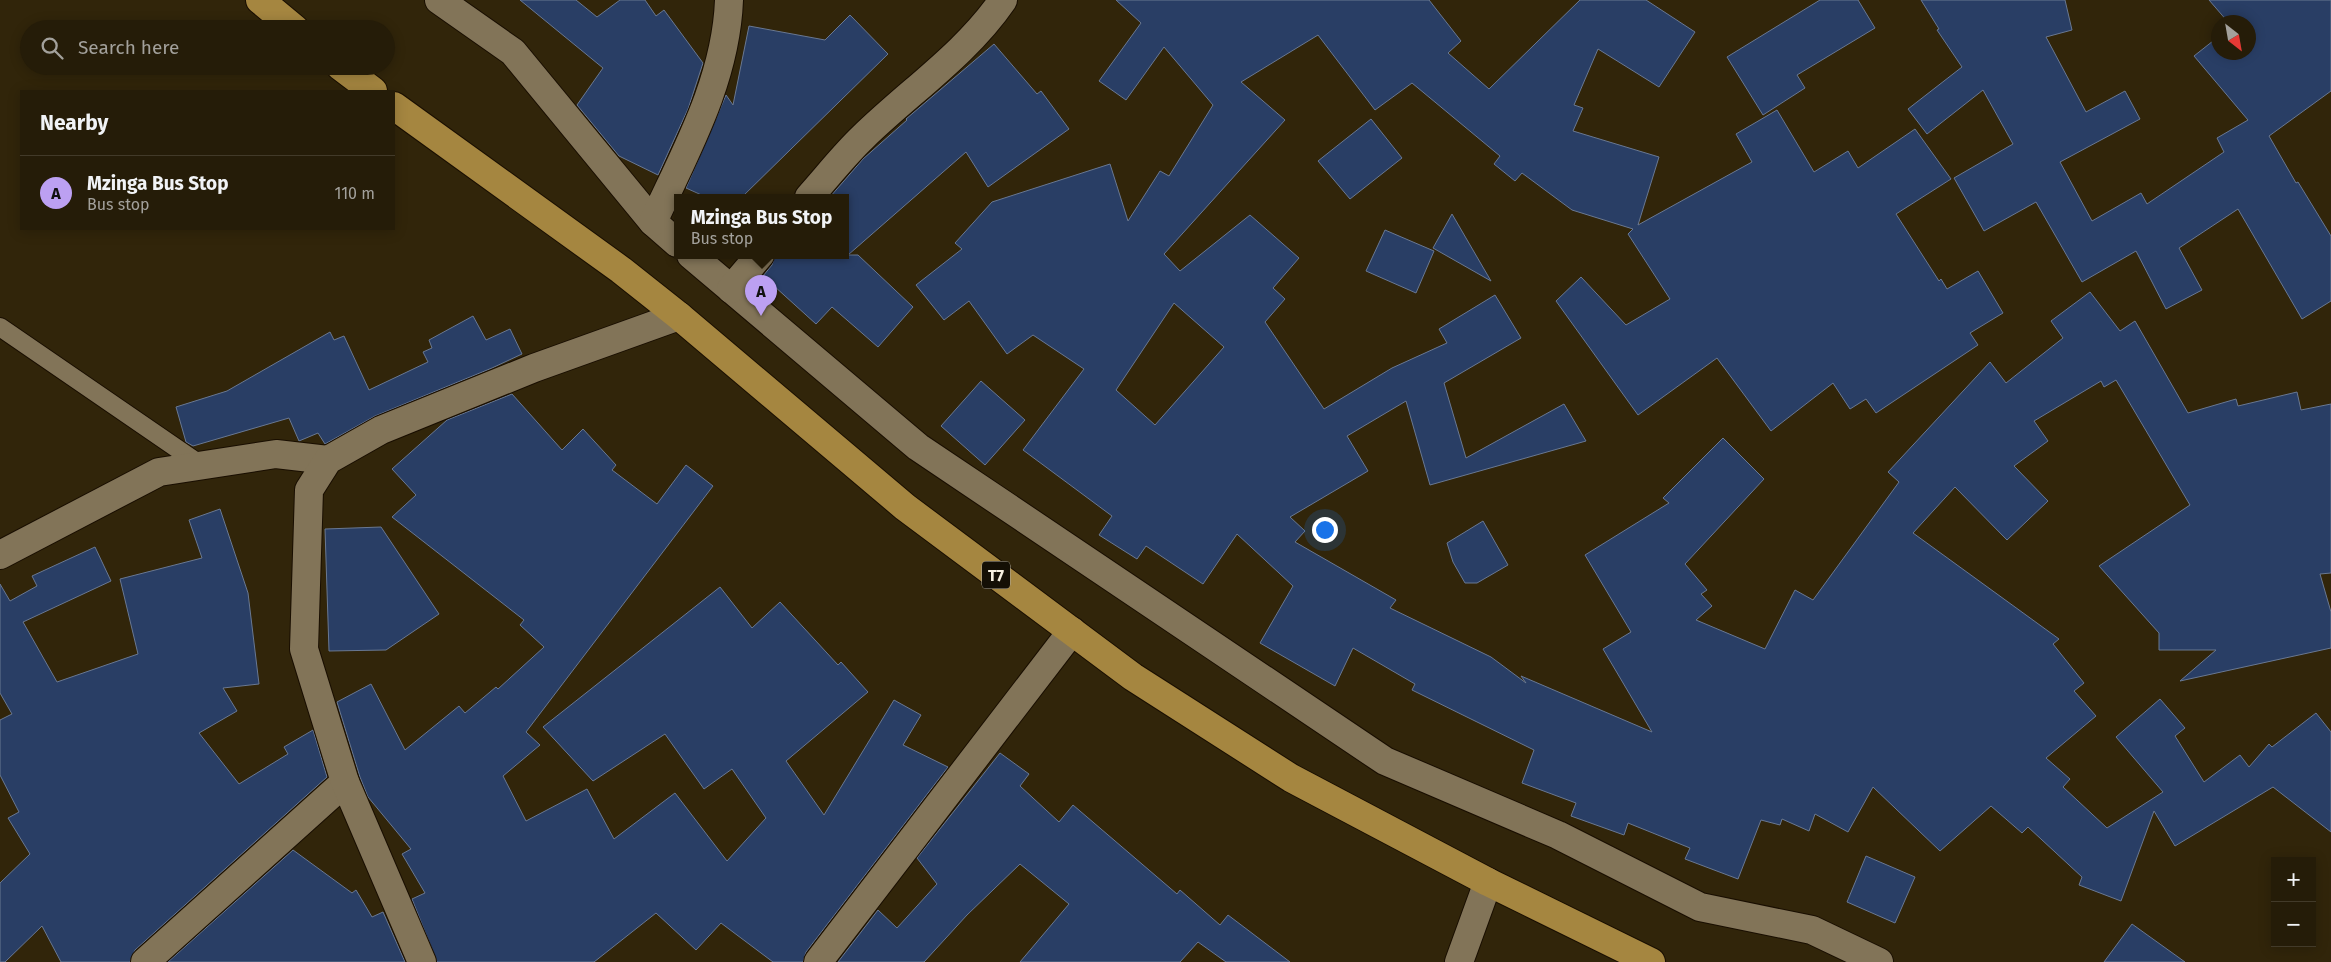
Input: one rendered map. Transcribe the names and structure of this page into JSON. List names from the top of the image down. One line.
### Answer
{"streets":{"highway":["T7"]},"north":"bottom right","page":{"search":"Search here","heading":"Nearby","list":[{"mark":"A","name":"Mzinga Bus Stop","note":"Bus stop","value":"110 m"}],"popup":["Mzinga Bus Stop","Bus stop"],"pins":"A","map_buttons":["+","−"]}}
